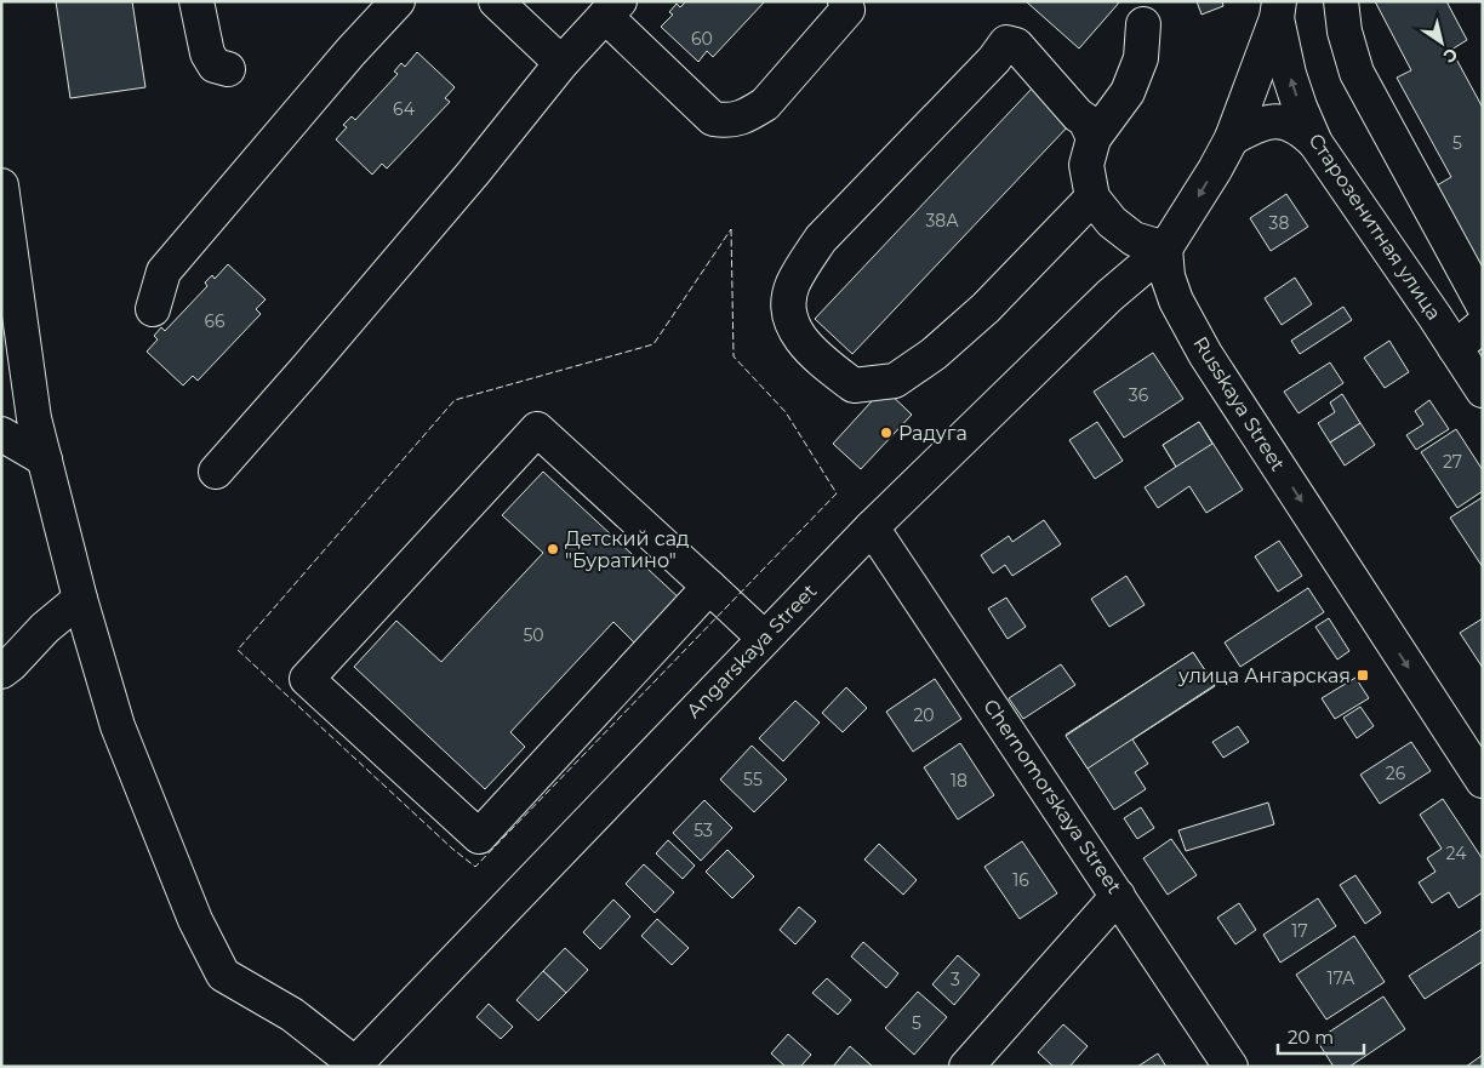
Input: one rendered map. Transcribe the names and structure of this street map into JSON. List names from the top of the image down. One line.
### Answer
{"streets":{"main road":["Старозенитная улица","Russkaya Street","Angarskaya Street","Chernomorskaya Street"]},"crossings":[["Russkaya Street","Angarskaya Street"],["Angarskaya Street","Chernomorskaya Street"]],"one_way":["Russkaya Street"],"places":{"other":["Радуга","Детский сад \"Буратино\""],"transit":["улица Ангарская"]},"house_numbers":["60","64","5","38А","38","66","36","27","50","20","26","55","18","53","24","16","17","17А","3","5"],"scale_bar":"20 m","north":"bottom right"}
